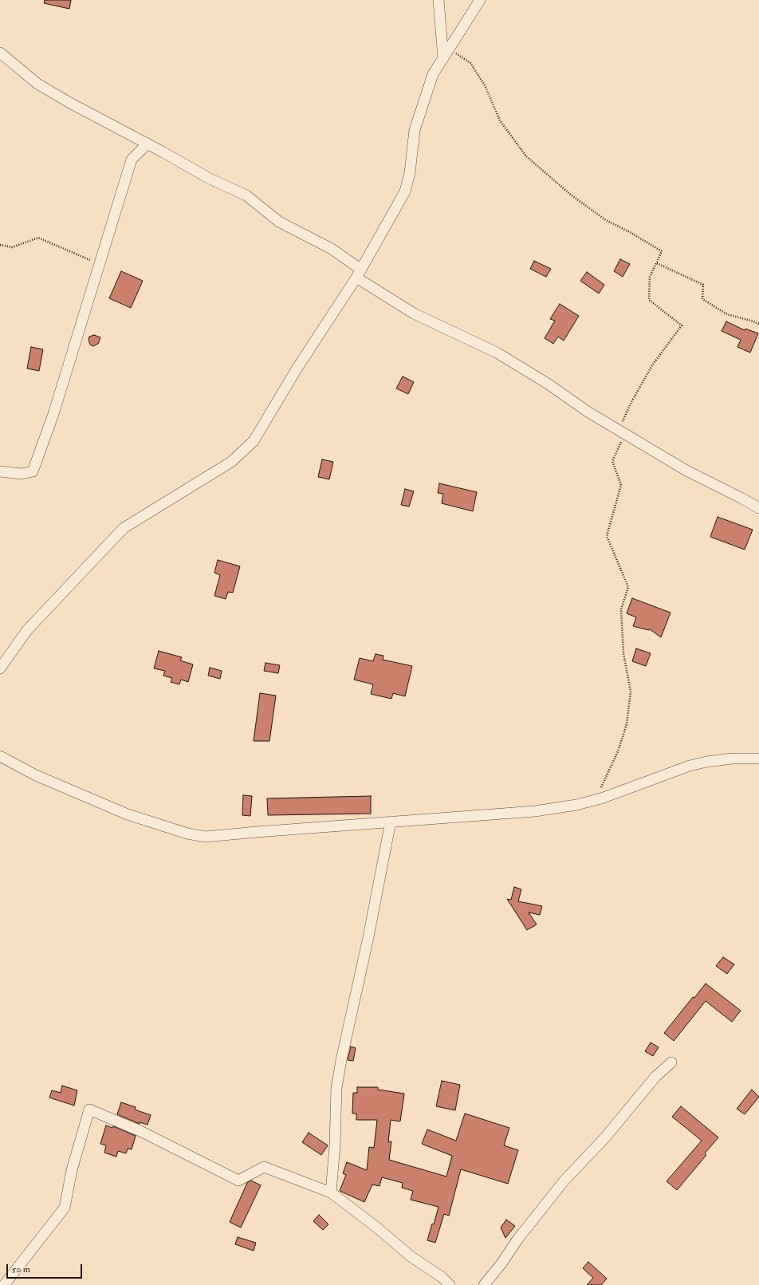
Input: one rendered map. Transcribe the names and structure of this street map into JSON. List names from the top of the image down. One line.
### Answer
{"scale_bar":"50 m"}
